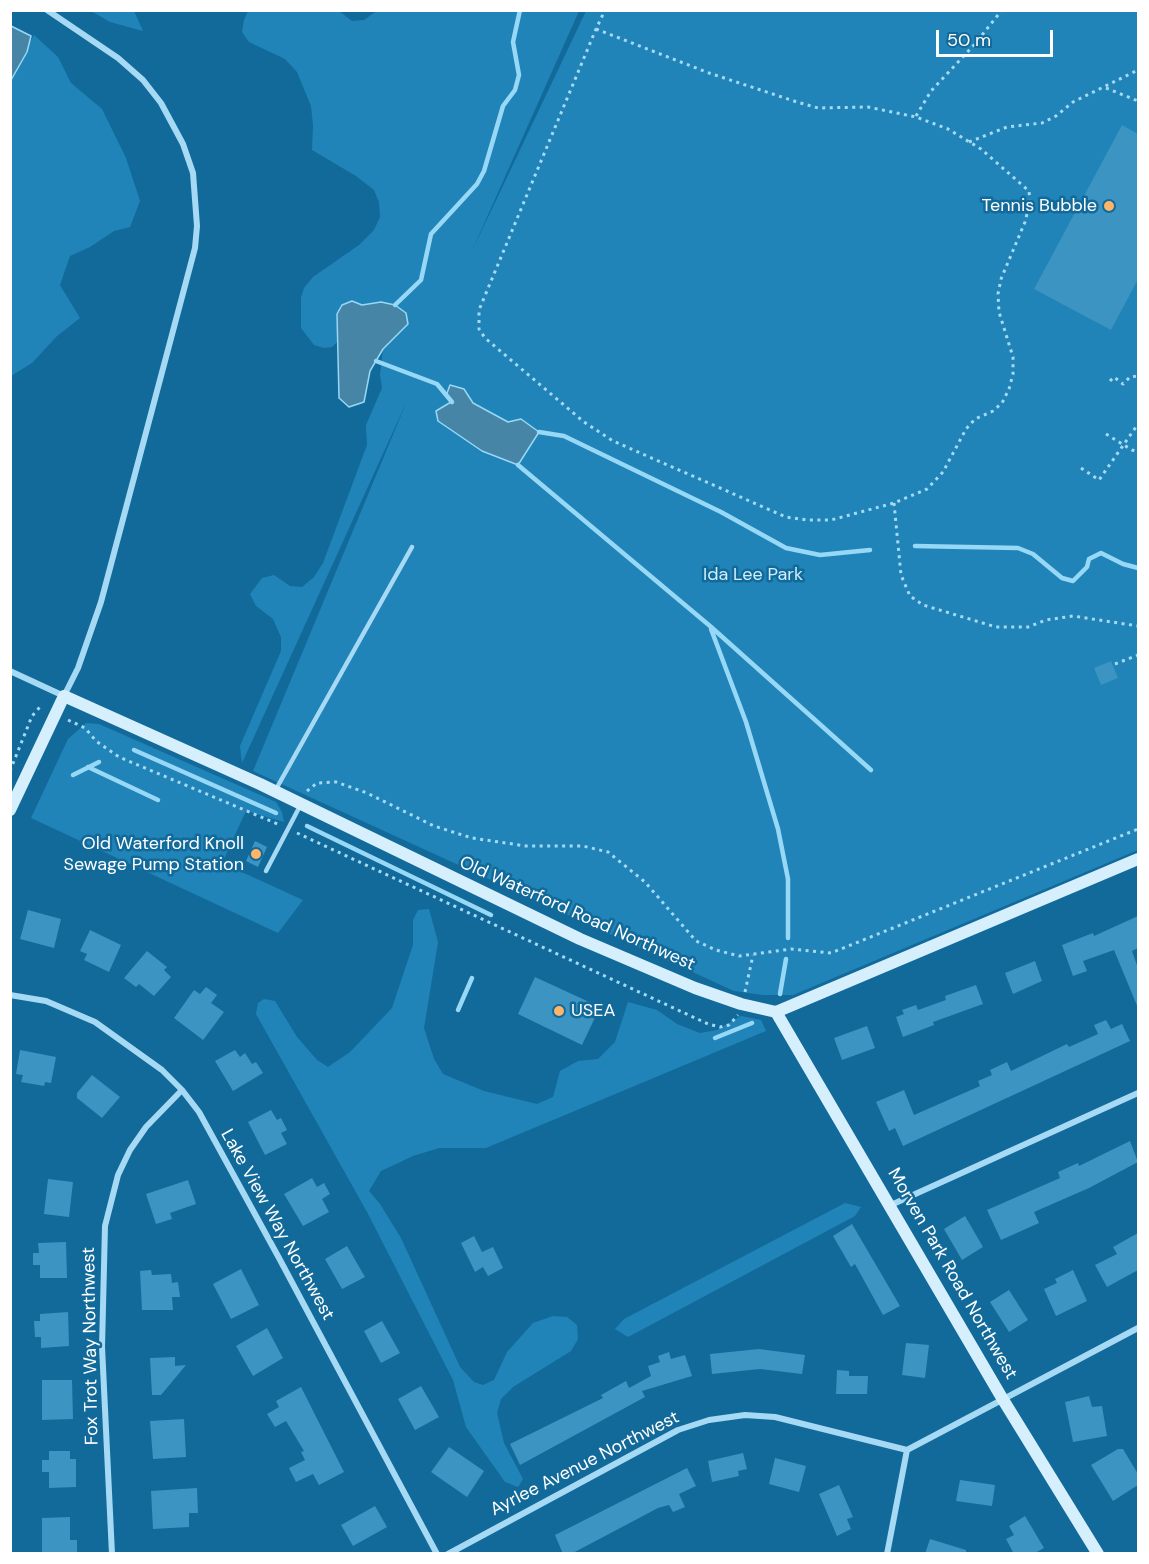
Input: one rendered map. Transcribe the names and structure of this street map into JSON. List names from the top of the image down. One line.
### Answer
{"streets":{"street":["Old Waterford Road Northwest","Lake View Way Northwest","Morven Park Road Northwest","Fox Trot Way Northwest","Ayrlee Avenue Northwest"]},"crossings":[["Old Waterford Road Northwest","Morven Park Road Northwest"],["Lake View Way Northwest","Fox Trot Way Northwest"]],"parks":["Ida Lee Park"],"places":["Tennis Bubble","Old Waterford Knoll Sewage Pump Station","USEA"],"scale_bar":"50 m"}
